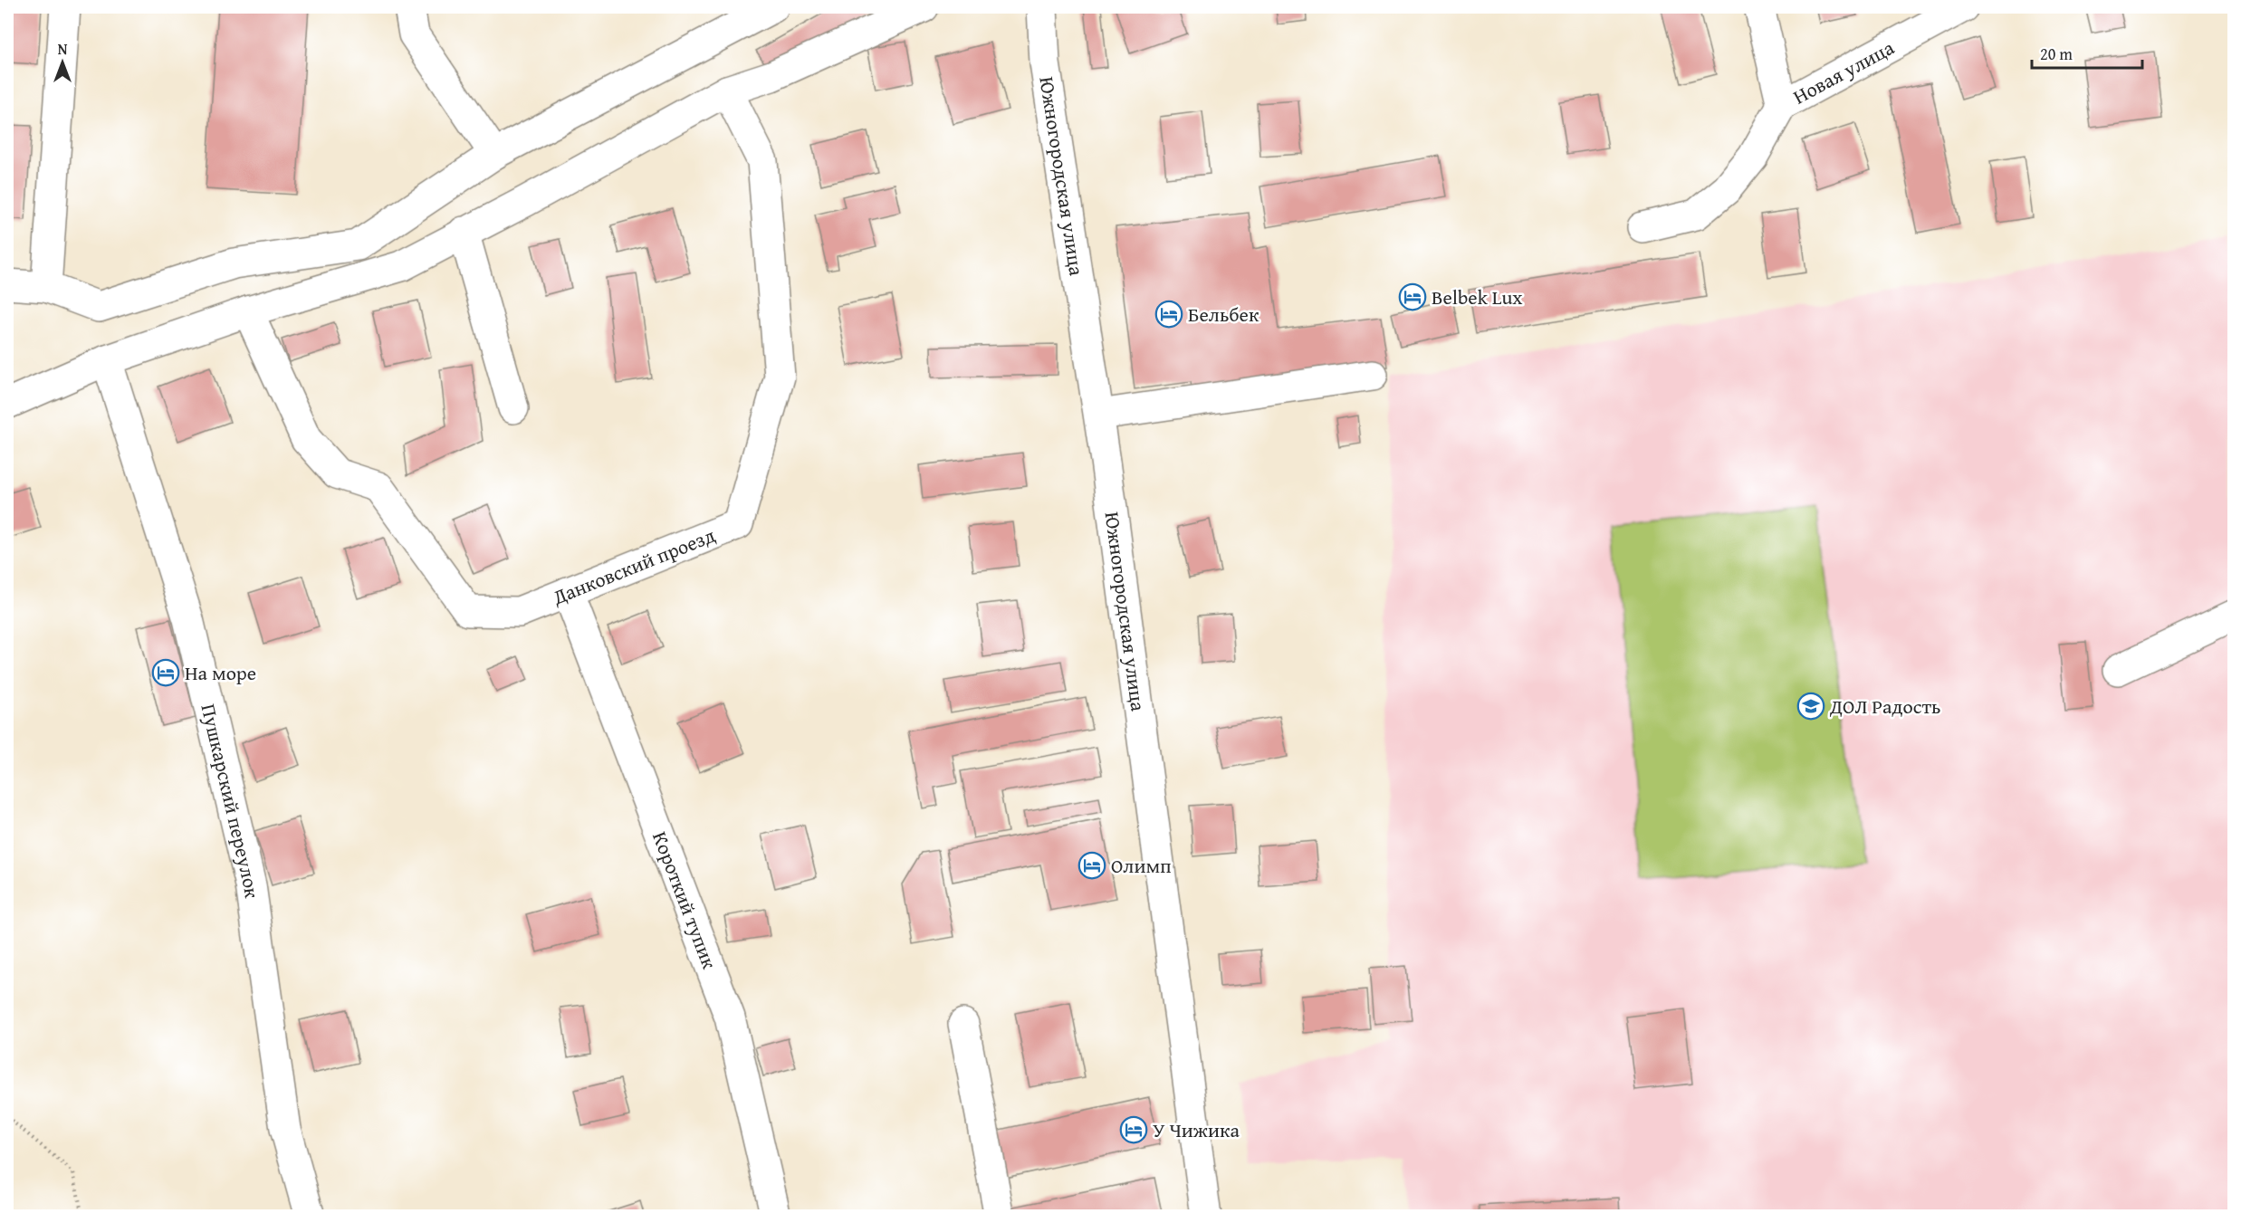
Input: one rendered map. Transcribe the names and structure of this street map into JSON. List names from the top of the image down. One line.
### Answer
{"streets":{"street":["Новая улица","Южногородская улица","Данковский проезд","Пушкарский переулок","Короткий тупик"]},"crossings":[["Данковский проезд","Короткий тупик"]],"places":{"hotel":["Belbek Lux","Бельбек","На море","Олимп","У Чижика"],"school or university":["ДОЛ Радость"]},"scale_bar":"20 m","north":"top"}
